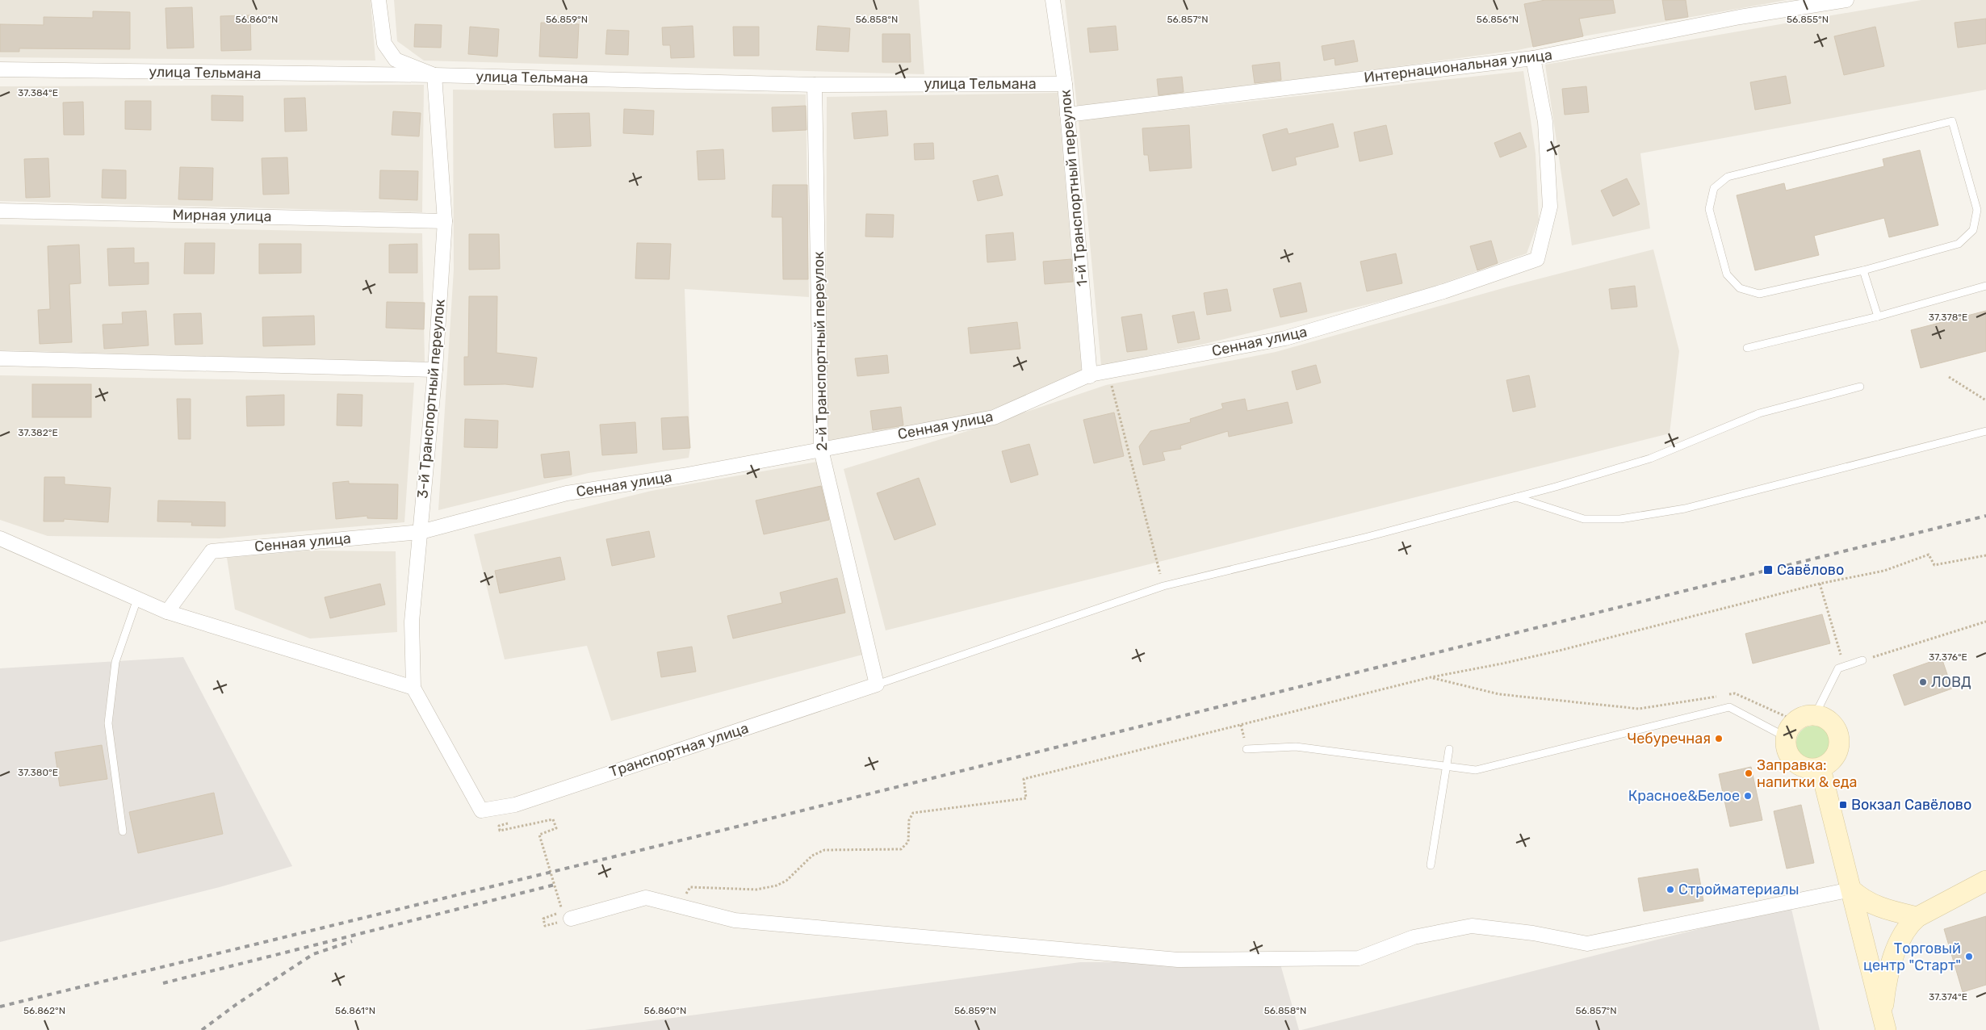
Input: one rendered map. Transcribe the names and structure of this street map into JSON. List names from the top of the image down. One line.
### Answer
{"streets":{"street":["Интернациональная улица","улица Тельмана","1-й Транспортный переулок","Мирная улица","Сенная улица","2-й Транспортный переулок","3-й Транспортный переулок","Транспортная улица"]},"crossings":[["Интернациональная улица","1-й Транспортный переулок"],["Интернациональная улица","Сенная улица"],["улица Тельмана","1-й Транспортный переулок"],["улица Тельмана","2-й Транспортный переулок"],["улица Тельмана","3-й Транспортный переулок"],["1-й Транспортный переулок","Сенная улица"],["Мирная улица","3-й Транспортный переулок"],["Сенная улица","2-й Транспортный переулок"],["Сенная улица","3-й Транспортный переулок"],["2-й Транспортный переулок","Транспортная улица"],["3-й Транспортный переулок","Транспортная улица"]],"places":{"transit":["Савёлово","Вокзал Савёлово"],"other":["ЛОВД","Чебуречная","Заправка: напитки & еда","Красное&Белое","Стройматериалы","Торговый центр \"Старт\""]},"coordinates":["56.860°N","56.859°N","56.858°N","56.857°N","56.856°N","56.855°N","37.384°E","37.378°E","37.382°E","37.376°E","37.380°E","37.374°E","56.862°N","56.861°N"]}
